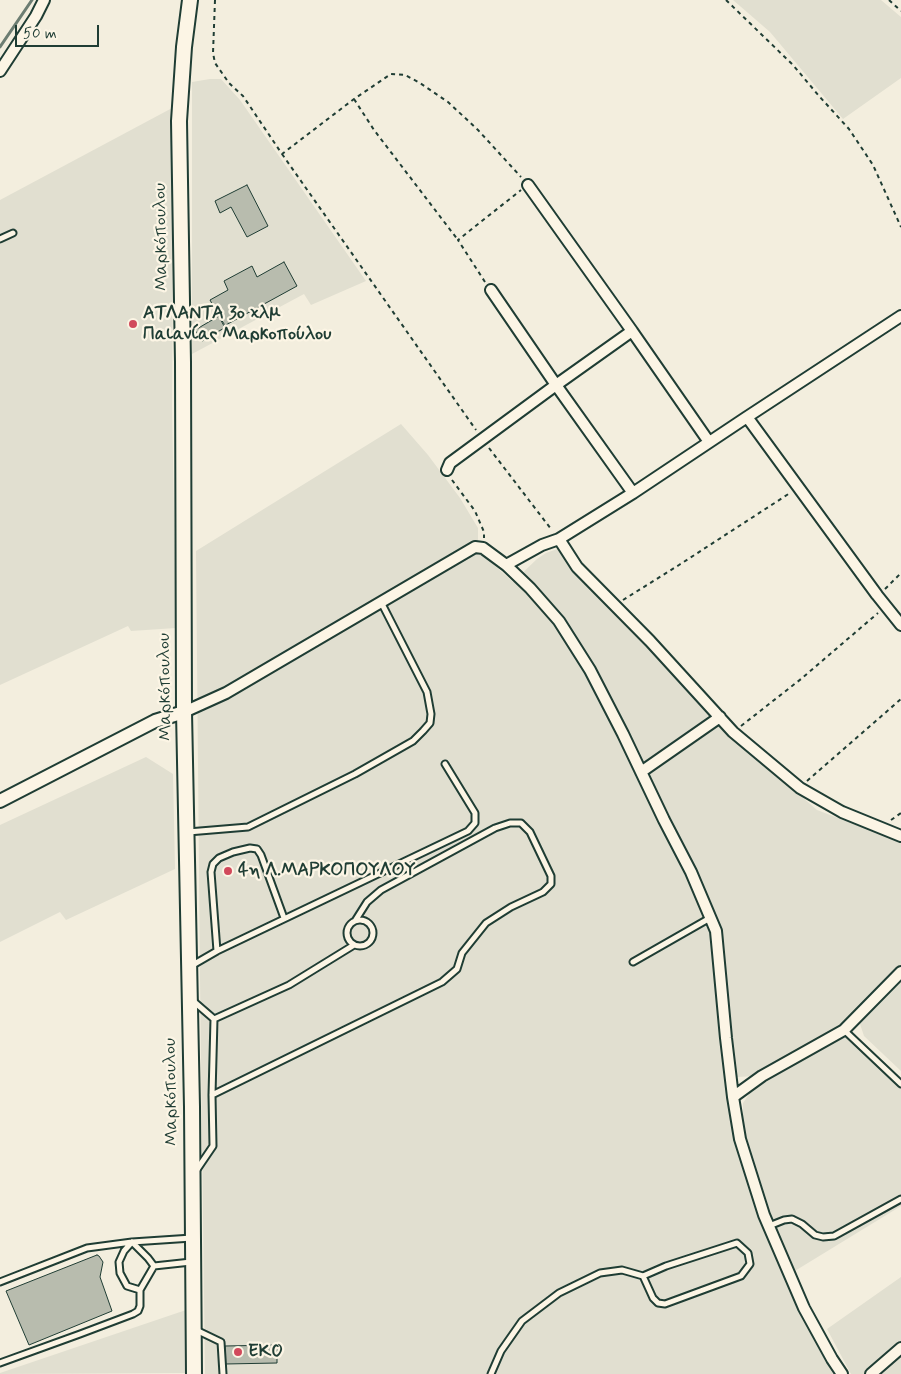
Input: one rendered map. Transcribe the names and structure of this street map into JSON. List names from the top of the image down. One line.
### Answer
{"streets":{"main road":["Μαρκόπουλου"]},"places":["ΑΤΛΑΝΤΑ 3ο χλμ Παιανίας Μαρκοπούλου","4η Λ.ΜΑΡΚΟΠΟΥΛΟΥ","EKO"],"scale_bar":"50 m"}
